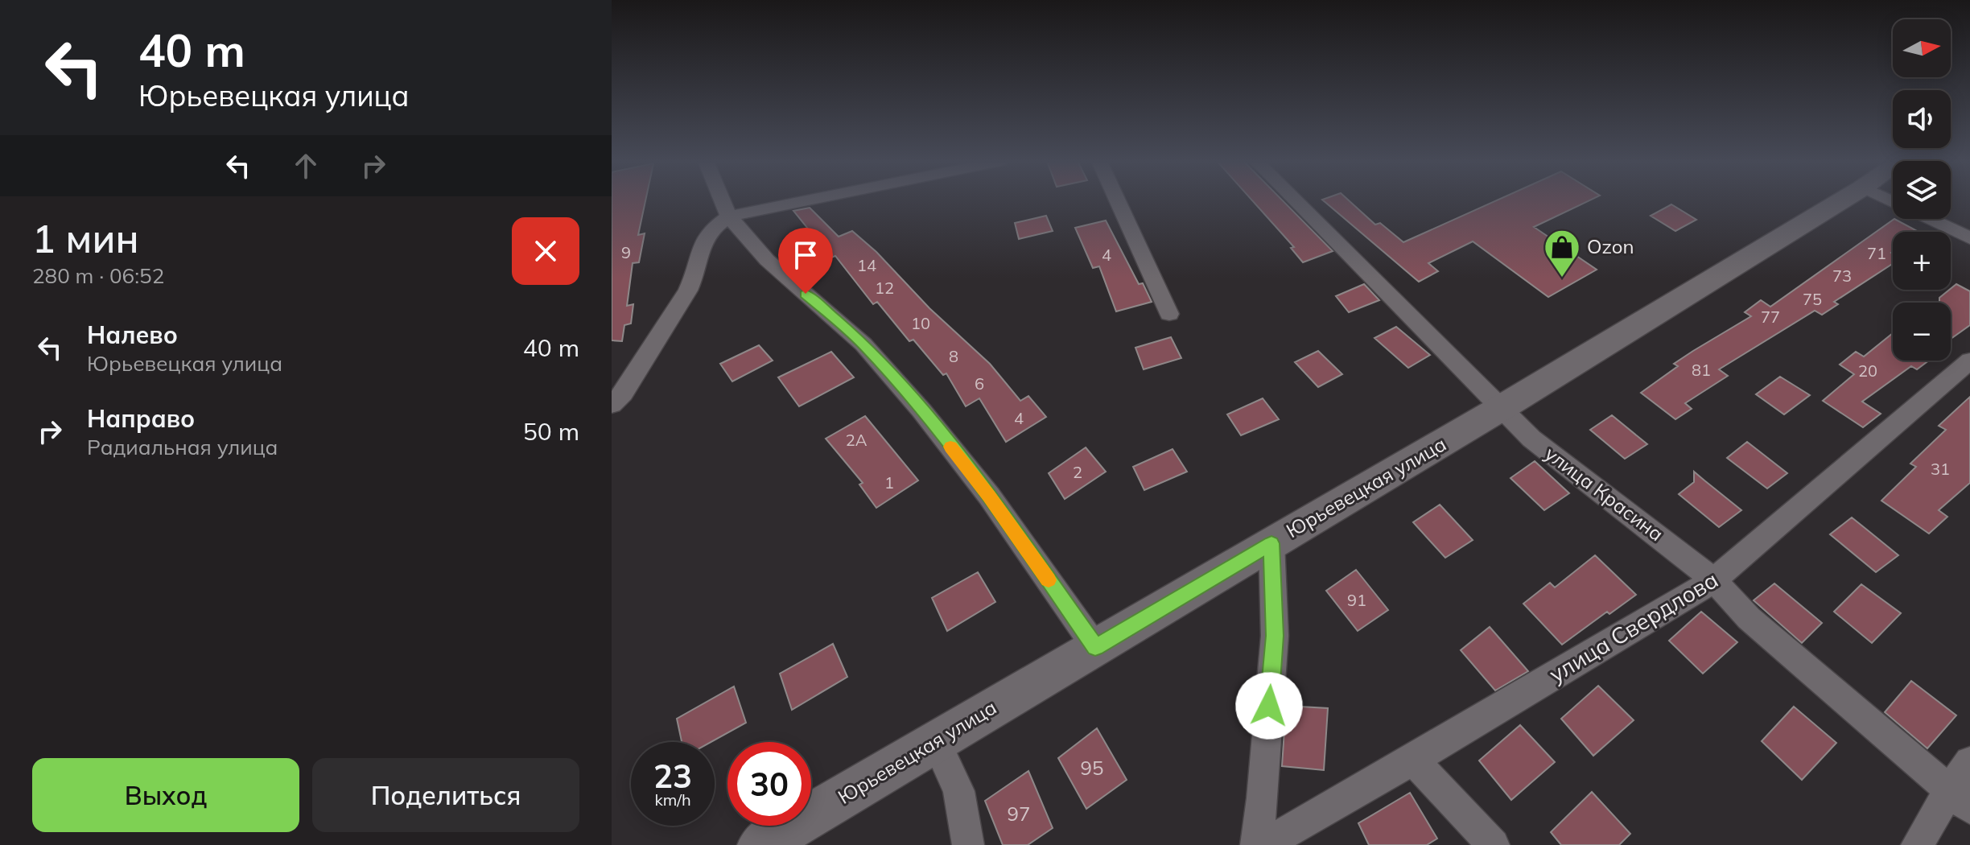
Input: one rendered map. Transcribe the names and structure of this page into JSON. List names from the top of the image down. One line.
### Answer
{"streets":{"main road":["Юрьевецкая улица"],"street":["улица Красина","улица Свердлова"]},"crossings":[["Юрьевецкая улица","улица Красина"],["улица Красина","улица Свердлова"]],"places":{"shop":["Ozon"]},"house_numbers":["9","71","4","14","73","12","75","77","10","8","81","20","6","4","2А","31","2","1","91","95","97"],"north":"right","page":{"turn":["40 m","Юрьевецкая улица"],"map_buttons":["+","−"],"heading":["1 мин","280 m · 06:52"],"list":[{"name":"Налево","note":"Юрьевецкая улица","value":"40 m"},{"name":"Направо","note":"Радиальная улица","value":"50 m"}],"speed":"23 km/h","limit":"30","buttons":["Выход","Поделиться"]}}
